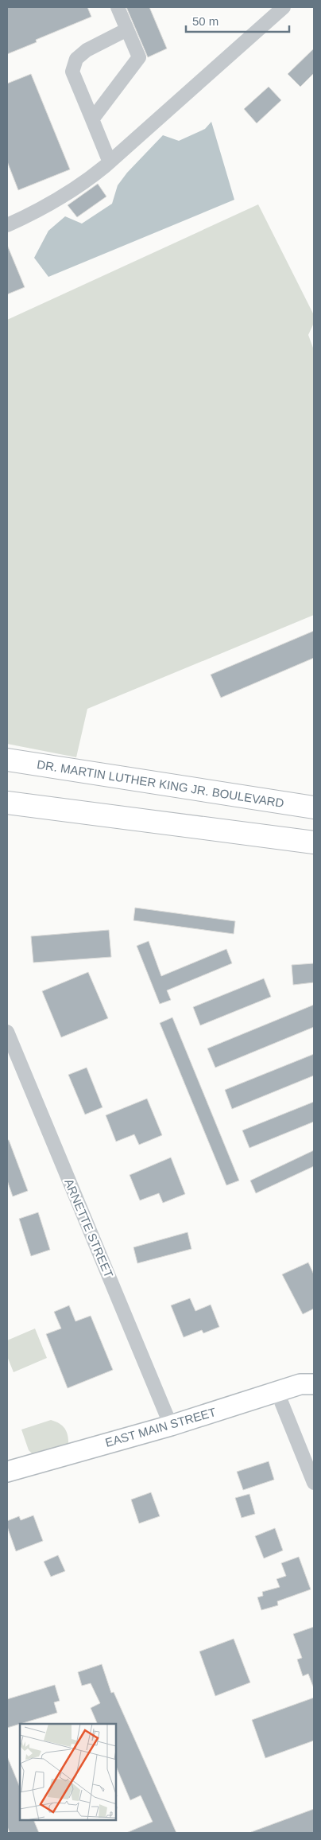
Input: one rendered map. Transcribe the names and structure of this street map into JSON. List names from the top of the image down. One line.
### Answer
{"streets":{"main road":["DR. MARTIN LUTHER KING JR. BOULEVARD"],"street":["ARNETTE STREET","EAST MAIN STREET"]},"crossings":[["ARNETTE STREET","EAST MAIN STREET"]],"scale_bar":"50 m"}
